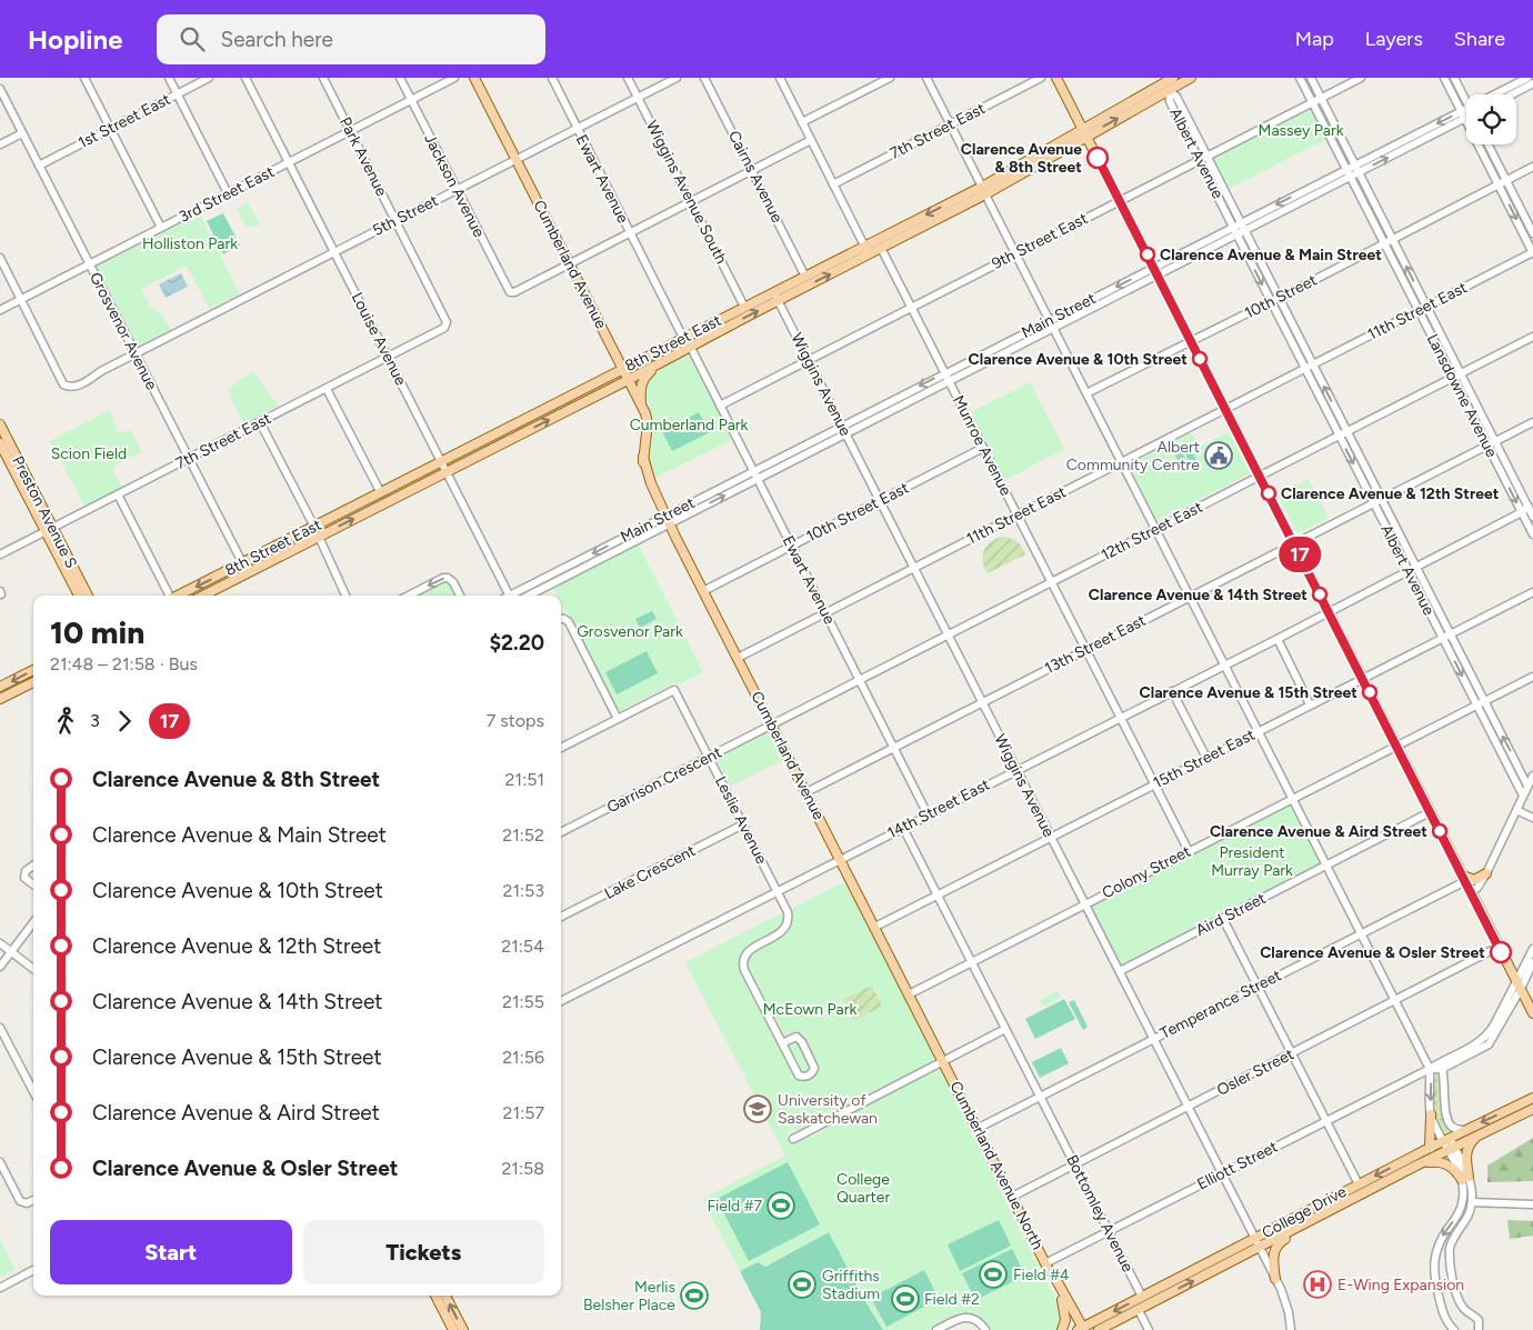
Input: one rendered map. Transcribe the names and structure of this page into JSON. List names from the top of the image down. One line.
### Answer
{"streets":{"main road":["Cumberland Avenue","8th Street East","Preston Avenue S","Cumberland Avenue North","College Drive"],"street":["1st Street East","7th Street East","Albert Avenue","Park Avenue","Cairns Avenue","Ewart Avenue","Jackson Avenue","Wiggins Avenue South","3rd Street East","5th Street","9th Street East","10th Street","11th Street East","Main Street","Grosvenor Avenue","Louise Avenue","Wiggins Avenue","Lansdowne Avenue","Munroe Avenue","10th Street East","12th Street East","13th Street East","15th Street East","Garrison Crescent","14th Street East","Leslie Avenue","Lake Crescent","Colony Street","Aird Street","Temperance Street","Osler Street","Elliott Street","Bottomley Avenue"]},"crossings":[["1st Street East","Grosvenor Avenue"],["7th Street East","Park Avenue"],["7th Street East","Grosvenor Avenue"],["7th Street East","Louise Avenue"],["7th Street East","Preston Avenue S"],["Albert Avenue","9th Street East"],["Albert Avenue","10th Street"],["Albert Avenue","11th Street East"],["Albert Avenue","Main Street"],["Albert Avenue","8th Street East"],["Albert Avenue","12th Street East"],["Albert Avenue","13th Street East"],["Albert Avenue","15th Street East"],["Albert Avenue","14th Street East"],["Albert Avenue","Colony Street"],["Park Avenue","3rd Street East"],["Park Avenue","5th Street"],["Cairns Avenue","8th Street East"],["Ewart Avenue","5th Street"],["Ewart Avenue","9th Street East"],["Ewart Avenue","11th Street East"],["Ewart Avenue","Main Street"],["Ewart Avenue","8th Street East"],["Ewart Avenue","10th Street East"],["Ewart Avenue","12th Street East"],["Ewart Avenue","13th Street East"],["Ewart Avenue","14th Street East"],["Jackson Avenue","3rd Street East"],["Jackson Avenue","5th Street"],["Jackson Avenue","Cumberland Avenue"],["Wiggins Avenue South","5th Street"],["Wiggins Avenue South","8th Street East"],["3rd Street East","5th Street"],["3rd Street East","Grosvenor Avenue"],["3rd Street East","Louise Avenue"],["5th Street","Cumberland Avenue"],["5th Street","Grosvenor Avenue"],["5th Street","Louise Avenue"],["9th Street East","Wiggins Avenue"],["9th Street East","Lansdowne Avenue"],["9th Street East","Munroe Avenue"],["Cumberland Avenue","11th Street East"],["Cumberland Avenue","Main Street"],["Cumberland Avenue","8th Street East"],["Cumberland Avenue","10th Street East"],["Cumberland Avenue","12th Street East"],["Cumberland Avenue","13th Street East"],["Cumberland Avenue","15th Street East"],["Cumberland Avenue","Garrison Crescent"],["Cumberland Avenue","14th Street East"],["Cumberland Avenue","Colony Street"],["Cumberland Avenue","Cumberland Avenue North"],["10th Street","Lansdowne Avenue"],["11th Street East","Wiggins Avenue"],["11th Street East","Lansdowne Avenue"],["11th Street East","Munroe Avenue"],["Main Street","Wiggins Avenue"],["Main Street","Lansdowne Avenue"],["Main Street","Munroe Avenue"],["Grosvenor Avenue","8th Street East"],["Louise Avenue","8th Street East"],["8th Street East","Wiggins Avenue"],["8th Street East","Munroe Avenue"],["Wiggins Avenue","10th Street East"],["Wiggins Avenue","12th Street East"],["Wiggins Avenue","13th Street East"],["Wiggins Avenue","15th Street East"],["Wiggins Avenue","14th Street East"],["Wiggins Avenue","Colony Street"],["Wiggins Avenue","Aird Street"],["Wiggins Avenue","Temperance Street"],["Wiggins Avenue","Osler Street"],["Wiggins Avenue","Elliott Street"],["Wiggins Avenue","College Drive"],["Lansdowne Avenue","12th Street East"],["Lansdowne Avenue","13th Street East"],["Lansdowne Avenue","14th Street East"],["Munroe Avenue","10th Street East"],["Munroe Avenue","12th Street East"],["Munroe Avenue","13th Street East"],["Munroe Avenue","15th Street East"],["Munroe Avenue","14th Street East"],["Munroe Avenue","Colony Street"],["12th Street East","Garrison Crescent"],["15th Street East","Bottomley Avenue"],["Garrison Crescent","Leslie Avenue"],["14th Street East","Leslie Avenue"],["Leslie Avenue","Lake Crescent"],["Colony Street","Cumberland Avenue North"],["Colony Street","Bottomley Avenue"],["Temperance Street","Cumberland Avenue North"],["Temperance Street","Bottomley Avenue"],["Osler Street","Cumberland Avenue North"],["Osler Street","Bottomley Avenue"],["Cumberland Avenue North","Elliott Street"],["Cumberland Avenue North","College Drive"],["Elliott Street","Bottomley Avenue"],["College Drive","Bottomley Avenue"]],"parks":["Massey Park","Holliston Park","Cumberland Park","Scion Field","Grosvenor Park","President Murray Park","McEown Park","College Quarter"],"places":{"other":["Clarence Avenue & 8th Street","Clarence Avenue & Main Street","Clarence Avenue & 10th Street","Clarence Avenue & 12th Street","Clarence Avenue & 14th Street","Clarence Avenue & 15th Street","Clarence Avenue & Aird Street","Clarence Avenue & Osler Street"],"public building":["Albert Community Centre"],"school or university":["University of Saskatchewan"],"sports":["Field #7","Field #4","Griffiths Stadium","Merlis Belsher Place","Field #2"],"hospital":["E-Wing Expansion"]},"lines":["bus line 17"],"page":{"header":"Hopline","search":"Search here","nav":["Map","Layers","Share"],"on_map":"17","heading":["10 min","21:48 – 21:58 · Bus","$2.20"],"legs":["3","17","7 stops"],"list":[{"name":"Clarence Avenue & 8th Street","value":"21:51"},{"name":"Clarence Avenue & Main Street","value":"21:52"},{"name":"Clarence Avenue & 10th Street","value":"21:53"},{"name":"Clarence Avenue & 12th Street","value":"21:54"},{"name":"Clarence Avenue & 14th Street","value":"21:55"},{"name":"Clarence Avenue & 15th Street","value":"21:56"},{"name":"Clarence Avenue & Aird Street","value":"21:57"},{"name":"Clarence Avenue & Osler Street","value":"21:58"}],"buttons":["Start","Tickets"]}}
